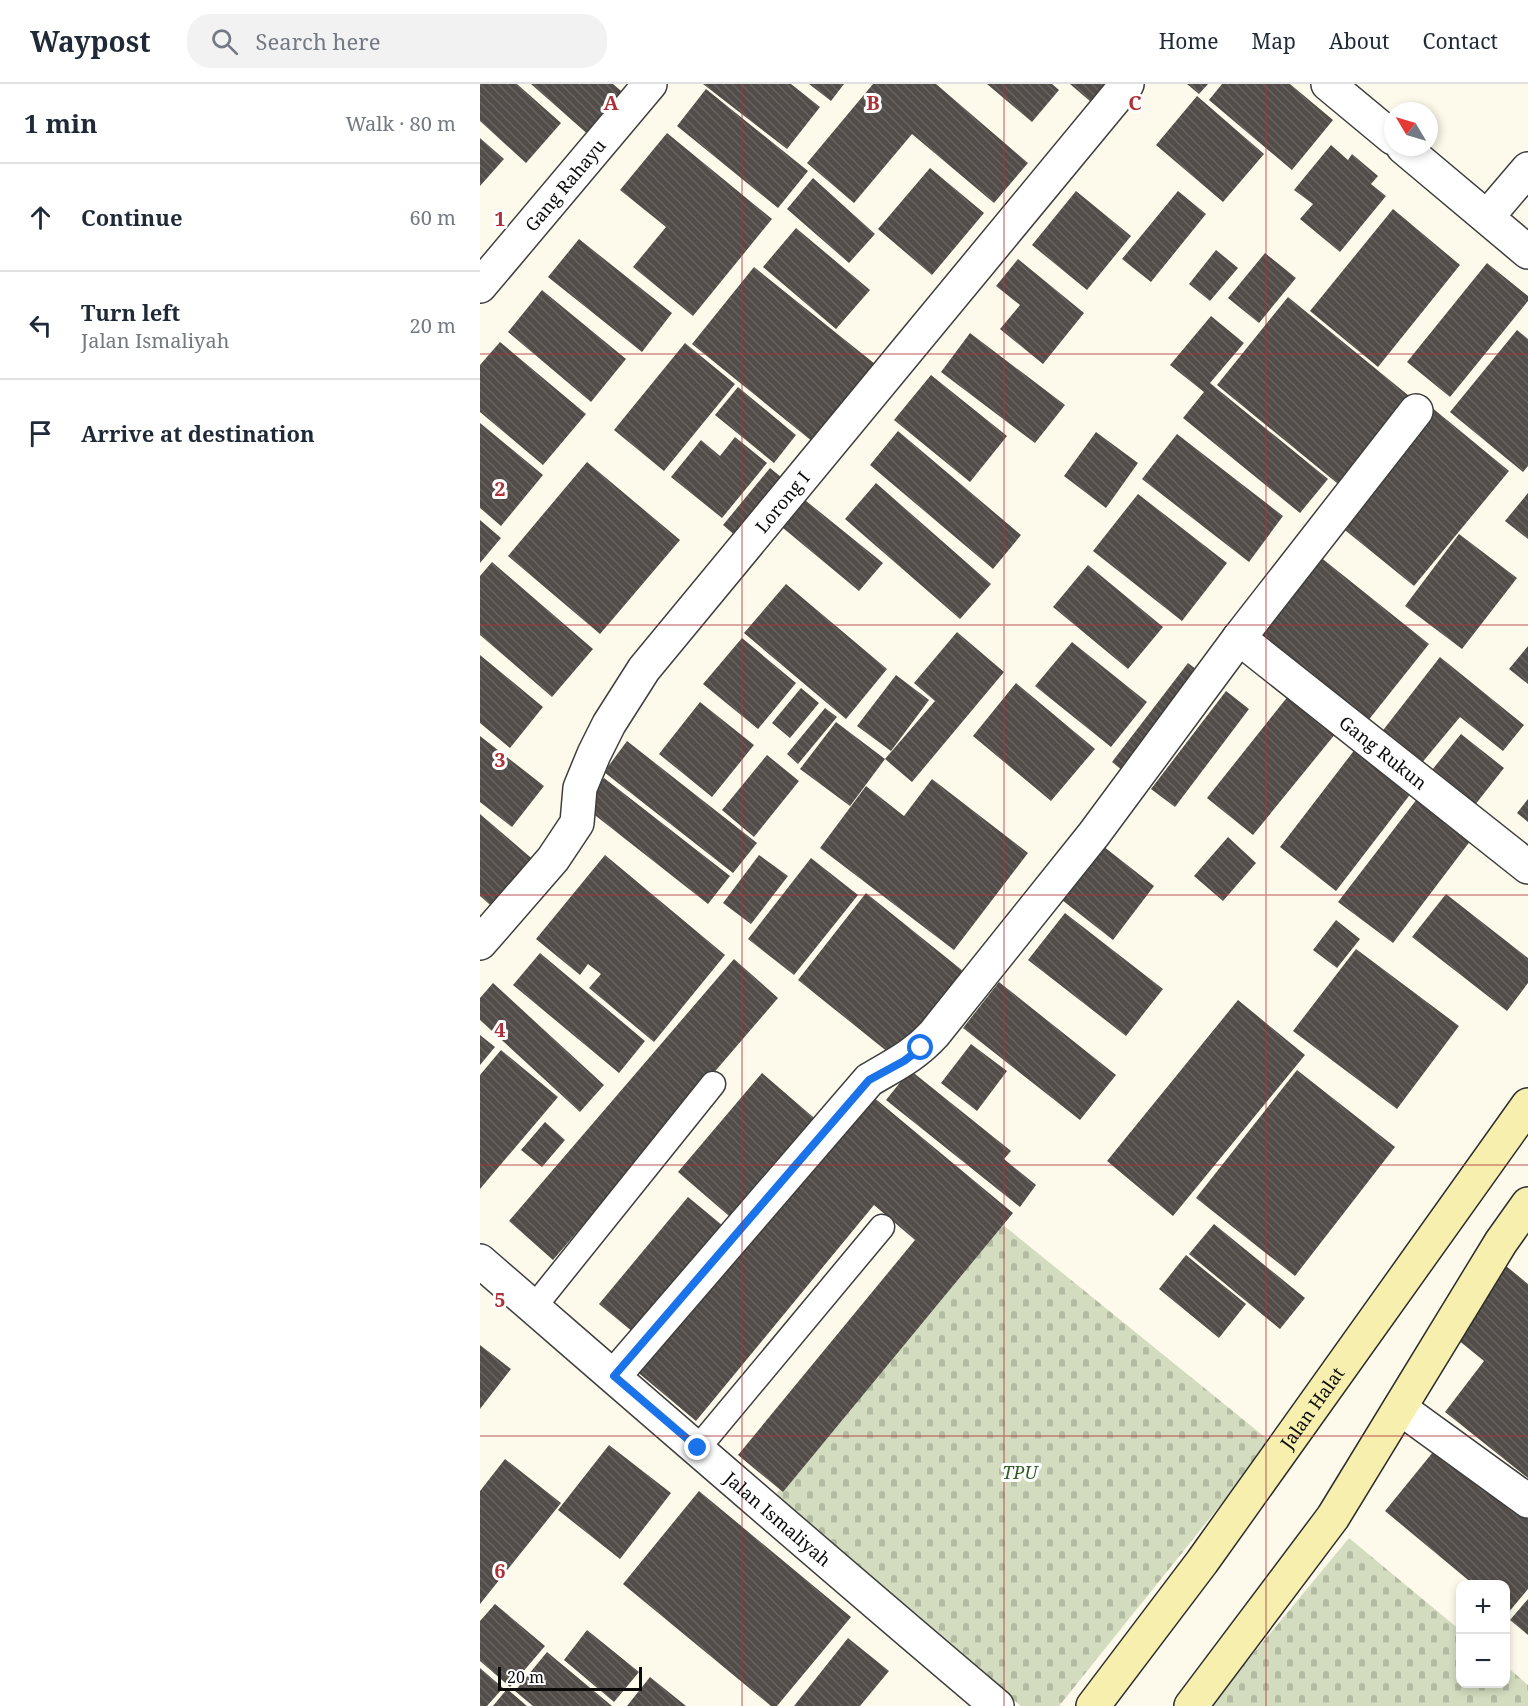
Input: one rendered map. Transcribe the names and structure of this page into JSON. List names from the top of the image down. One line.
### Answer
{"streets":{"main road":["Jalan Halat"],"street":["Gang Rahayu","Lorong I","Gang Rukun","Jalan Ismaliyah"]},"parks":["TPU"],"scale_bar":"20 m","north":"top left","page":{"header":"Waypost","search":"Search here","nav":["Home","Map","About","Contact"],"heading":["1 min","Walk · 80 m"],"list":[["Continue","60 m"],["Turn left","Jalan Ismaliyah","20 m"],"Arrive at destination"],"map_buttons":["+","−"],"scale":"20 m"},"grid":{"columns":["A","B","C"],"rows":["1","2","3","4","5","6"]}}
